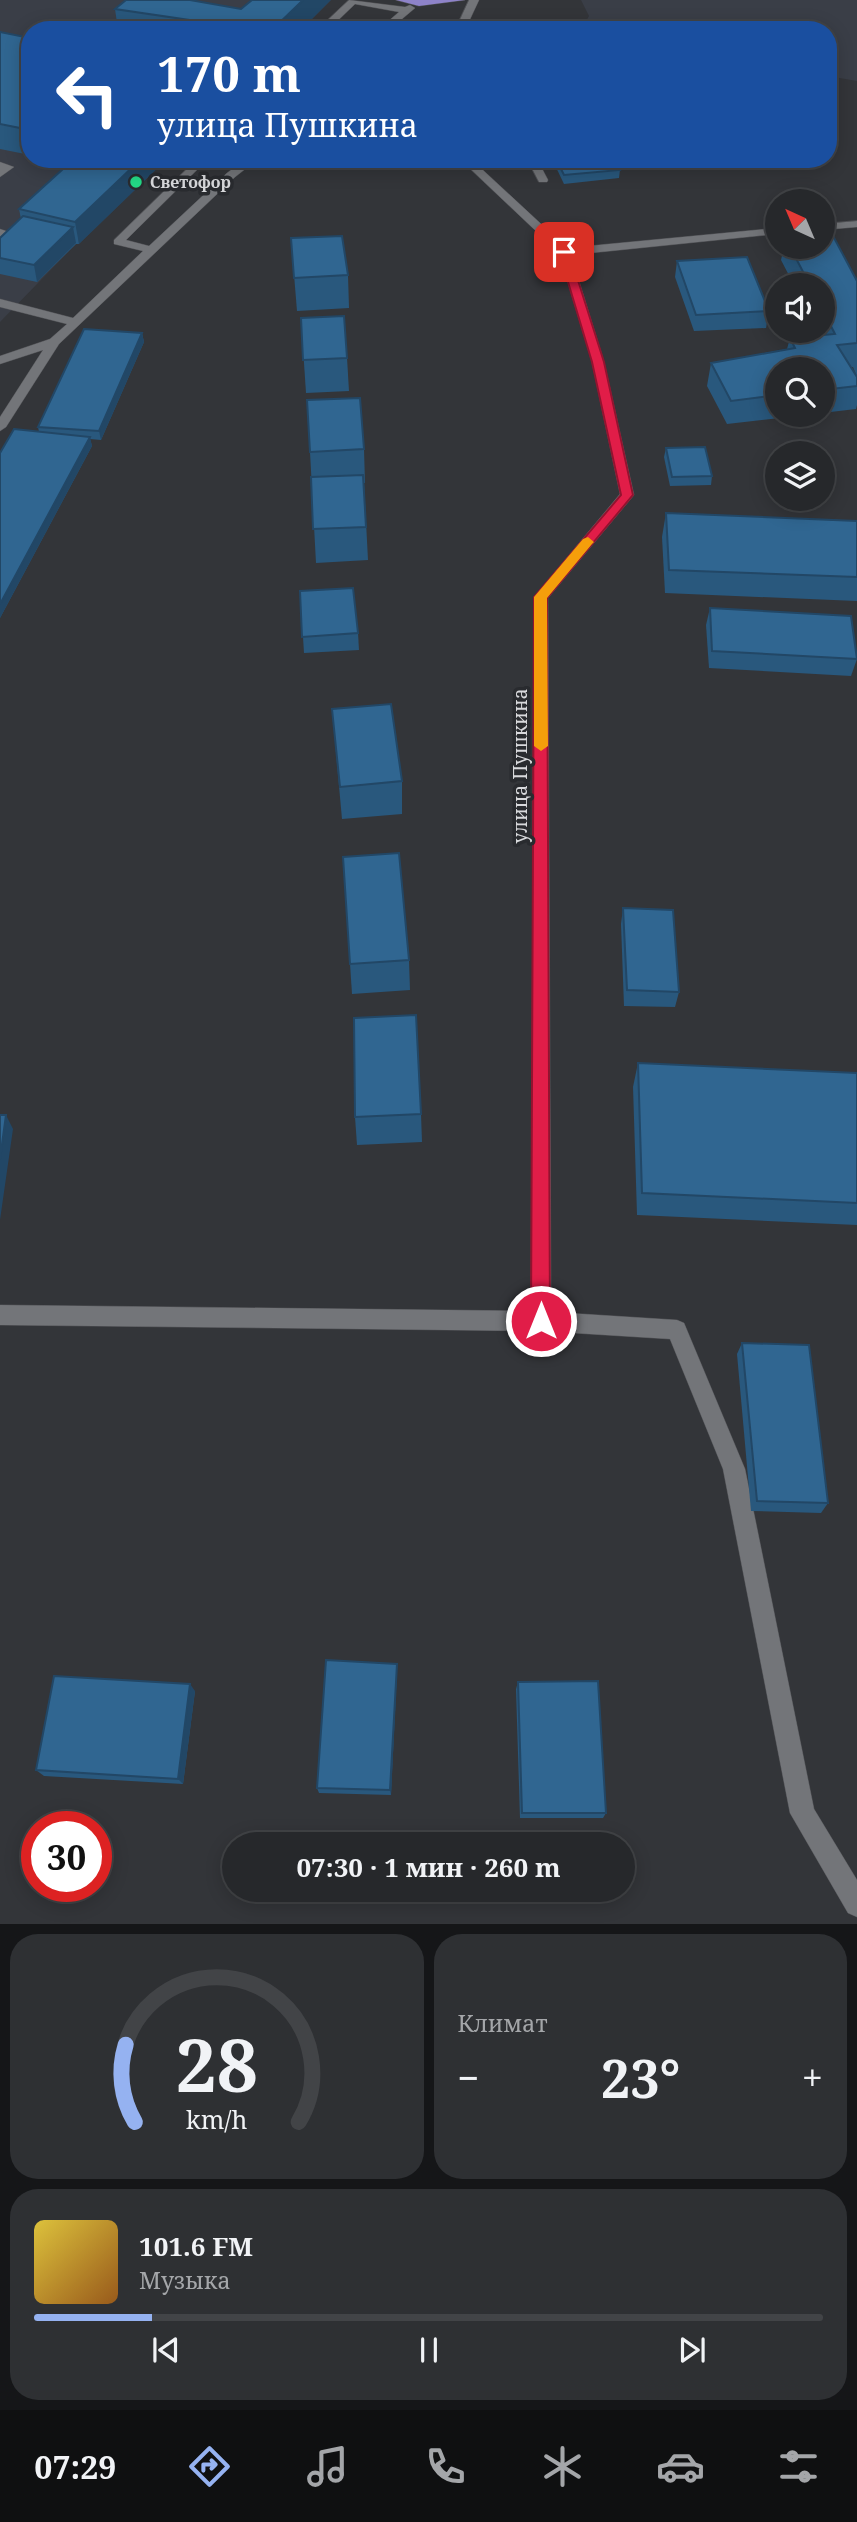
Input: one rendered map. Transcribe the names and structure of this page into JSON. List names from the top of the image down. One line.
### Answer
{"streets":{"street":["улица Пушкина"]},"places":["Светофор"],"north":"top left","page":{"turn":["170 m","улица Пушкина"],"limit":"30","trip":"07:30 · 1 мин · 260 m","tile":"Климат","heat":["−","23°","+"],"song":["101.6 FM","Музыка"],"tabs":"07:29","gauge":["28","km/h"]}}
